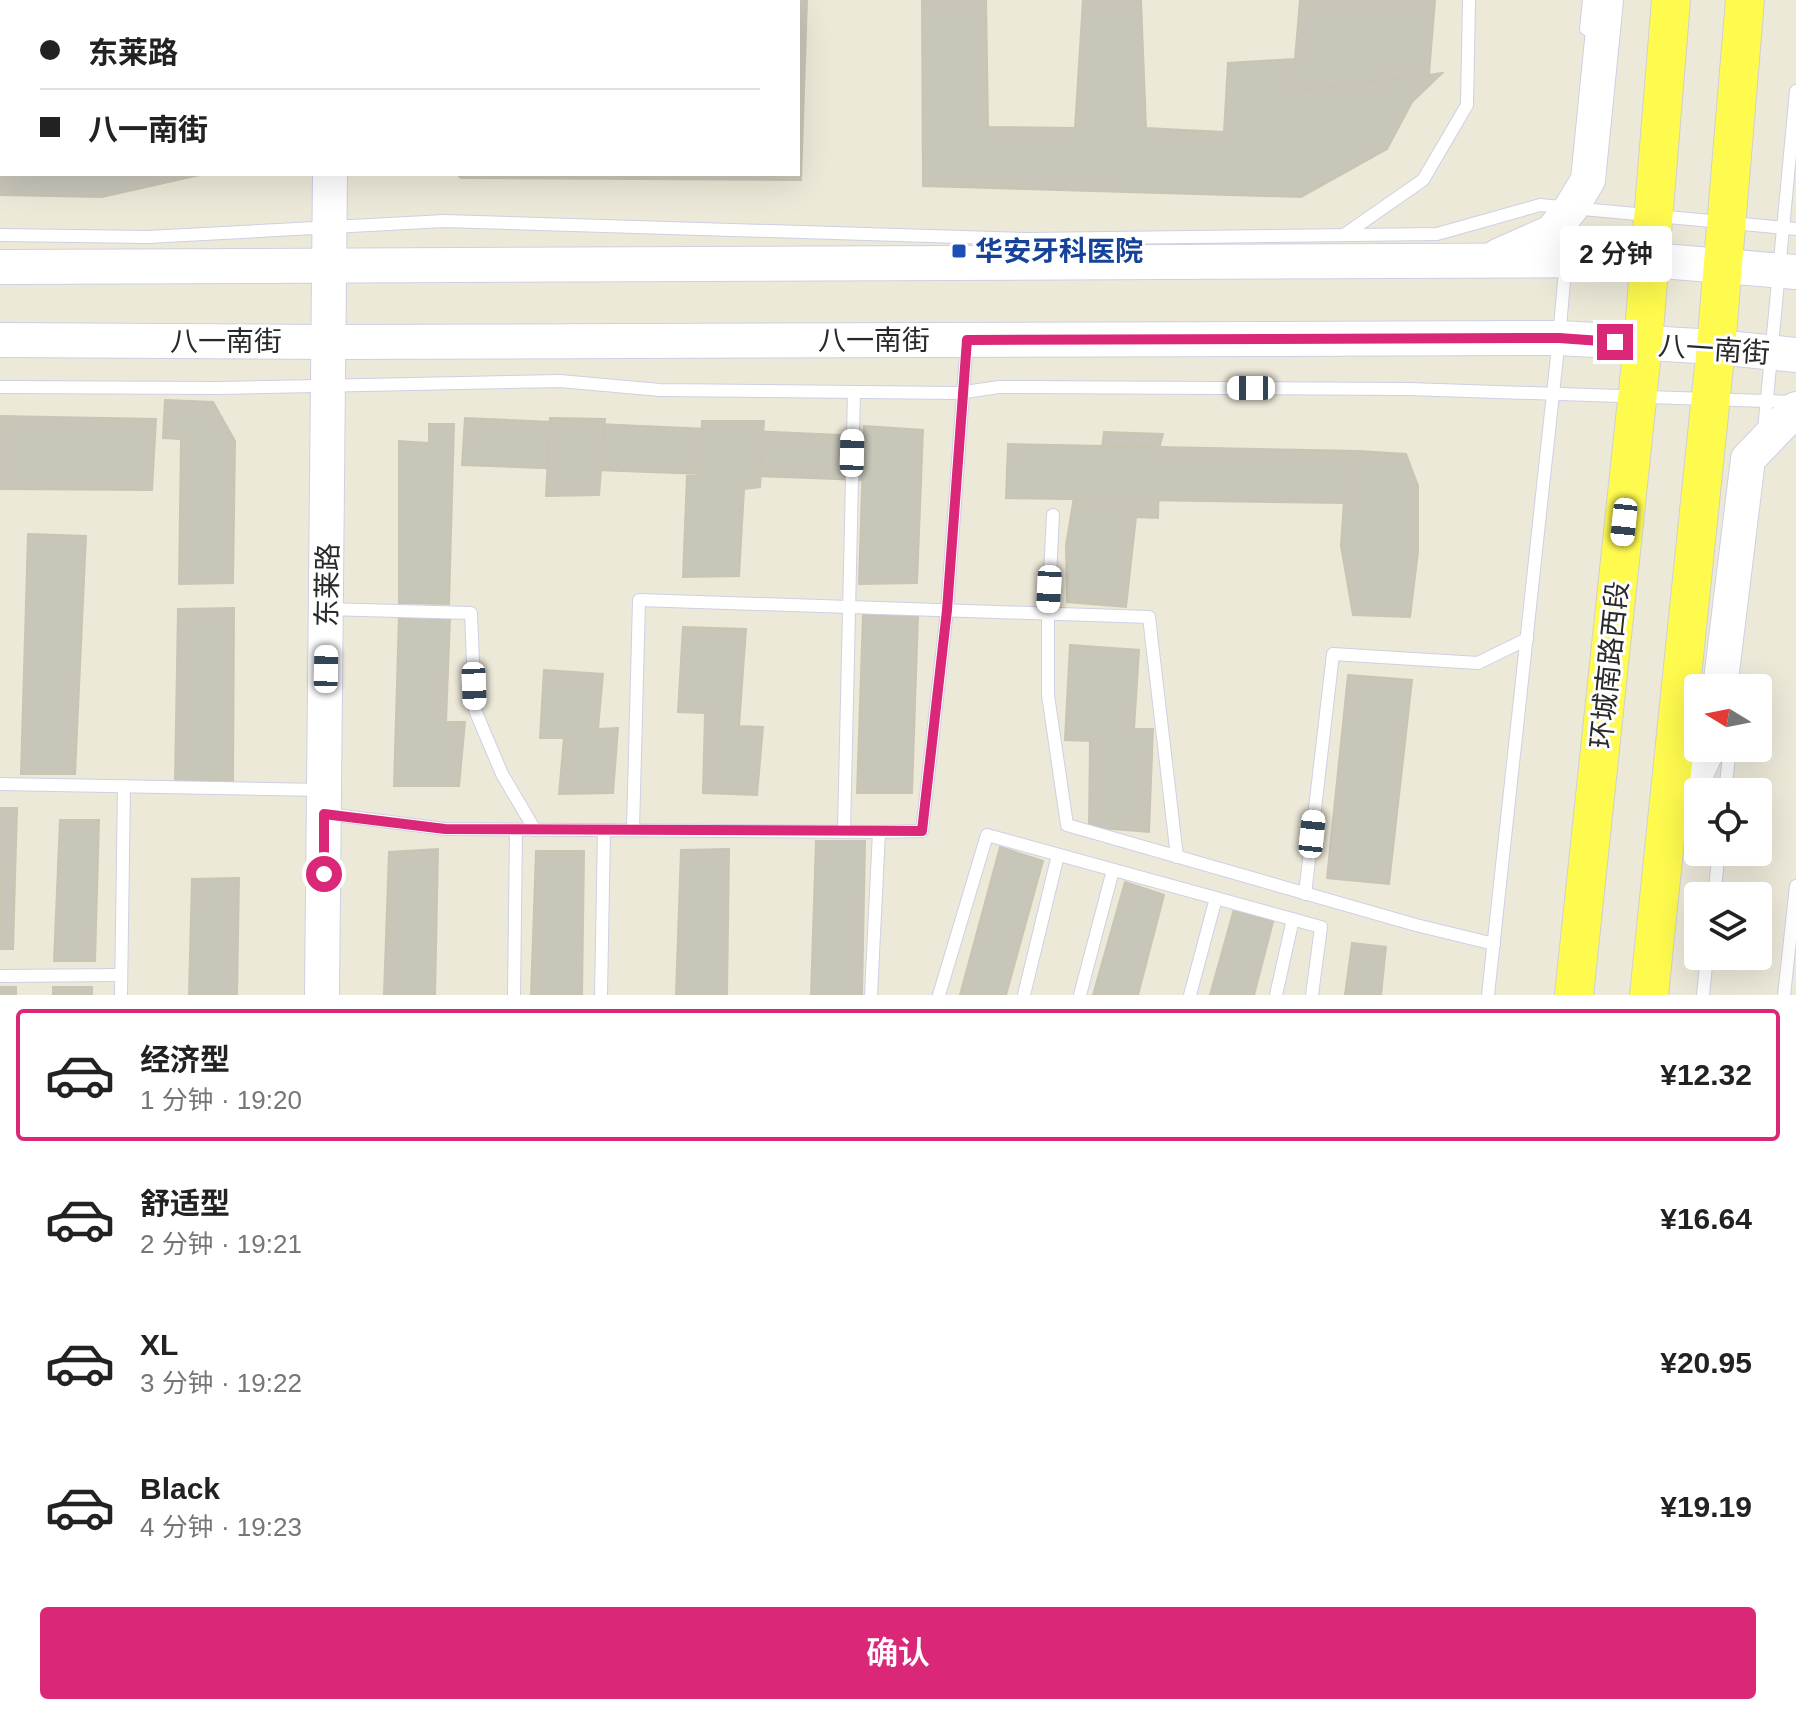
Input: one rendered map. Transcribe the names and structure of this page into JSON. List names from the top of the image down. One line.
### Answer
{"streets":{"main road":["八一南街","东莱路","环城南路西段"]},"crossings":[["八一南街","东莱路"],["八一南街","环城南路西段"]],"places":{"transit":["华安牙科医院"]},"north":"left","page":{"banner":["东莱路","八一南街"],"bubble":"2 分钟","list":[{"name":"经济型","note":"1 分钟 · 19:20","value":"¥12.32"},{"name":"舒适型","note":"2 分钟 · 19:21","value":"¥16.64"},{"name":"XL","note":"3 分钟 · 19:22","value":"¥20.95"},{"name":"Black","note":"4 分钟 · 19:23","value":"¥19.19"}],"buttons":"确认"}}
